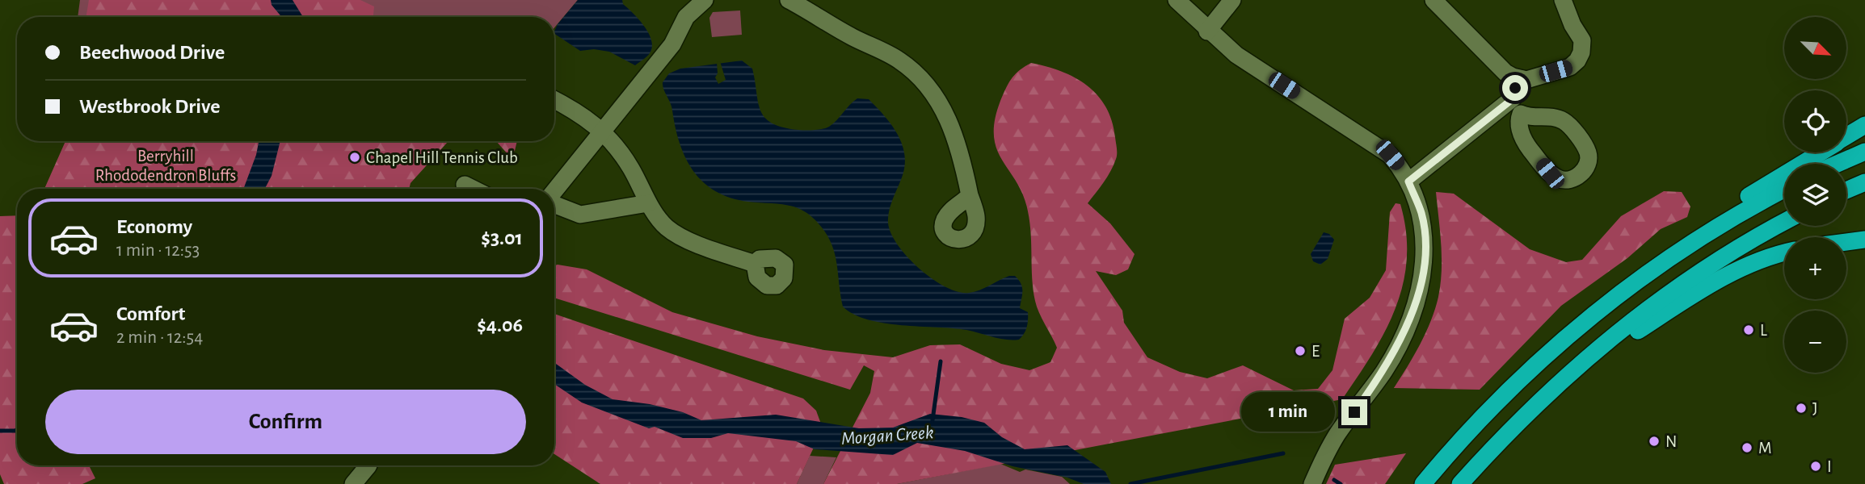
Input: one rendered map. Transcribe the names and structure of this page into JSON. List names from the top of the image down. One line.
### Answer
{"water":["Morgan Creek"],"parks":["Berryhill Rhododendron Bluffs"],"places":["Chapel Hill Tennis Club","L","E","J","N","M","I"],"north":"bottom right","page":{"map_buttons":["+","−"],"banner":["Beechwood Drive","Westbrook Drive"],"list":[{"name":"Economy","note":"1 min · 12:53","value":"$3.01"},{"name":"Comfort","note":"2 min · 12:54","value":"$4.06"}],"buttons":"Confirm","bubble":"1 min"}}
